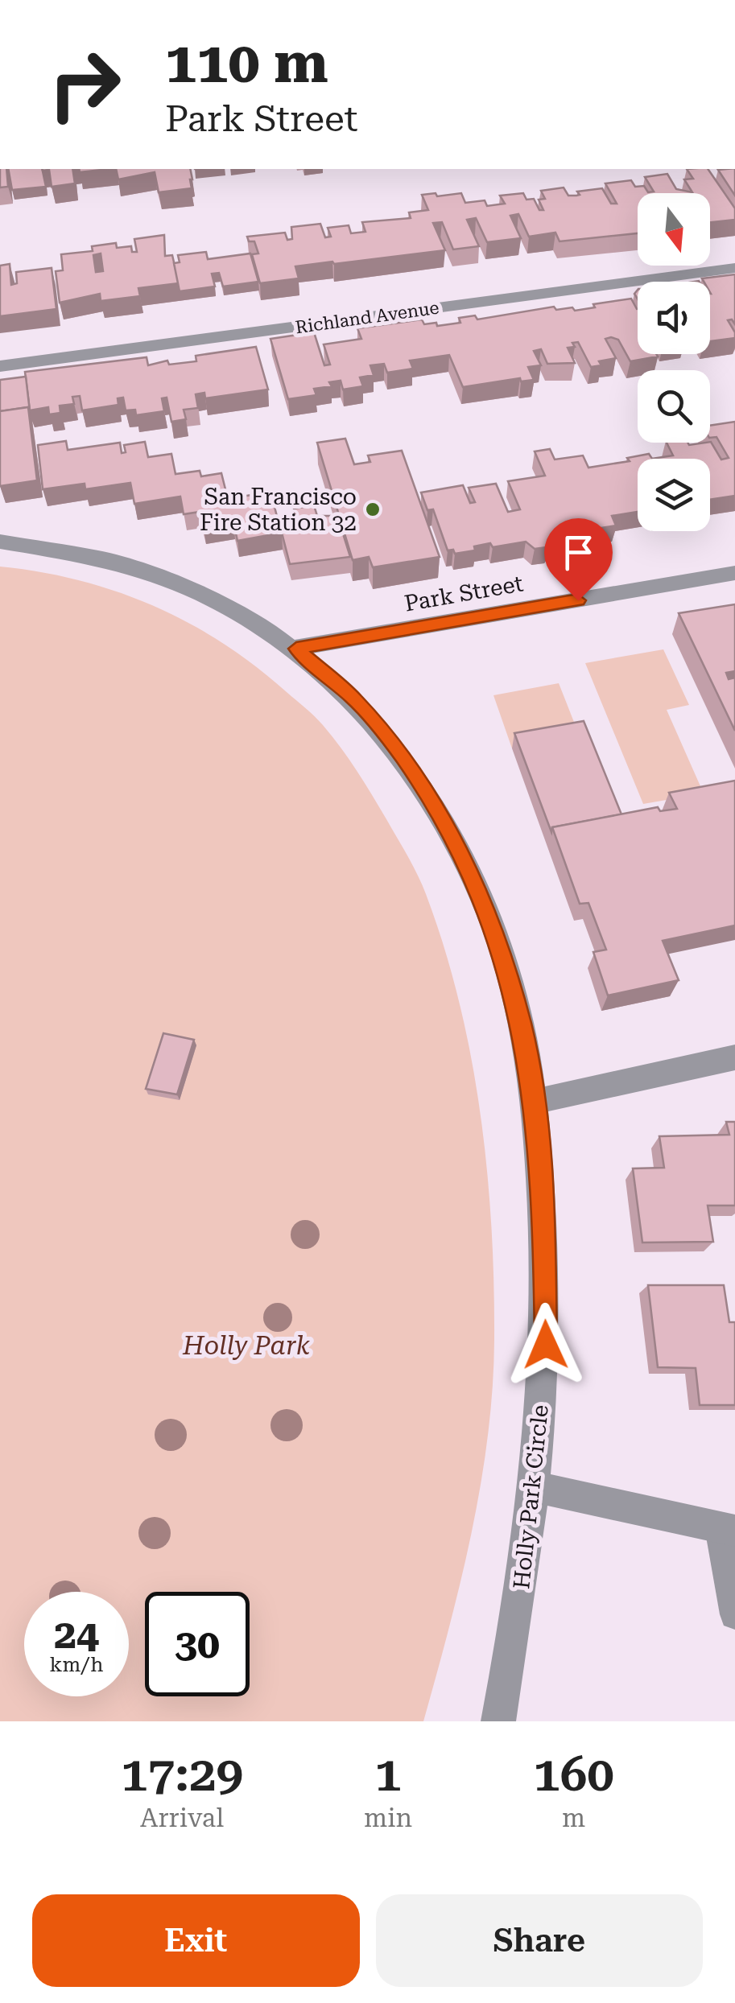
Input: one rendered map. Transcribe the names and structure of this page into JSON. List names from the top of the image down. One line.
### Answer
{"streets":{"street":["Richland Avenue","Park Street","Holly Park Circle"]},"crossings":[["Park Street","Holly Park Circle"]],"parks":["Holly Park"],"places":["San Francisco Fire Station 32"],"north":"bottom","page":{"turn":["110 m","Park Street"],"speed":"24 km/h","limit":"30","eta":["17:29","Arrival","1","min","160","m"],"buttons":["Exit","Share"]}}
